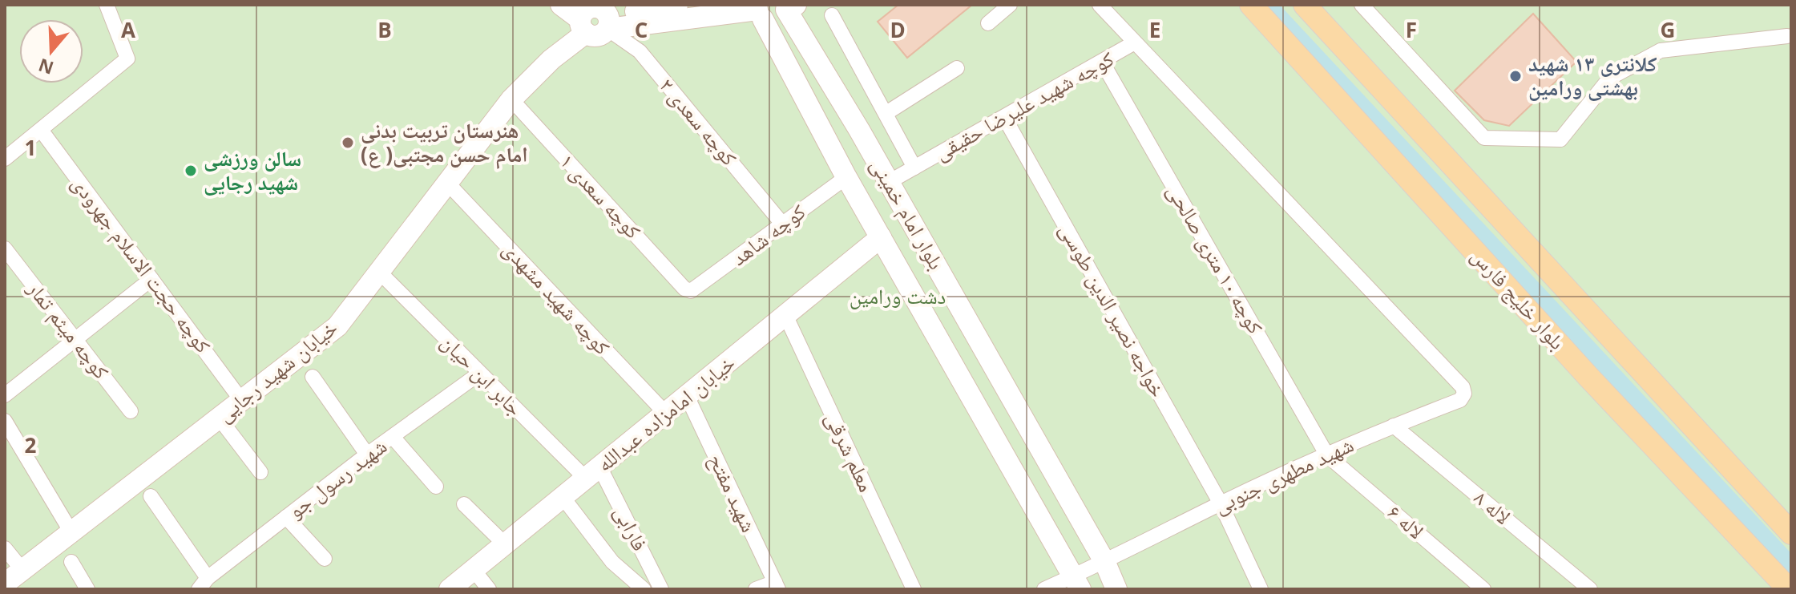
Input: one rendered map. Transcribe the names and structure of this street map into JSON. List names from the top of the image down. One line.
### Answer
{"streets":{"main road":["بلوار امام خمینی","بلوار خلیج فارس","خیابان شهید رجایی","خیابان امامزاده عبدالله"],"street":["کوچه شهید علیرضا حقیقی","کوچه سعدی ۲","کوچه سعدی ۱","کوچه شاهد","کوچه ۱۰ متری صالحی","کوچه حجت الاسلام جهرودی","کوچه شهید مشهدی","خواجه نصیر الدین طوسی","کوچه میثم تمار","جابر ابن حیان","معلم شرقی","شهید مطهری جنوبی","شهید رسول جو","شهید مفتح","لاله ۸","لاله ۶","فارابی"]},"crossings":[["کوچه شهید علیرضا حقیقی","بلوار امام خمینی"],["کوچه شهید علیرضا حقیقی","کوچه ۱۰ متری صالحی"],["کوچه شهید علیرضا حقیقی","خواجه نصیر الدین طوسی"],["کوچه شهید علیرضا حقیقی","شهید مطهری جنوبی"],["کوچه سعدی ۲","کوچه شاهد"],["کوچه سعدی ۲","خیابان شهید رجایی"],["کوچه سعدی ۱","کوچه شاهد"],["کوچه سعدی ۱","خیابان شهید رجایی"],["بلوار امام خمینی","کوچه شاهد"],["بلوار امام خمینی","خیابان امامزاده عبدالله"],["بلوار امام خمینی","شهید مطهری جنوبی"],["کوچه ۱۰ متری صالحی","شهید مطهری جنوبی"],["کوچه ۱۰ متری صالحی","لاله ۶"],["کوچه حجت الاسلام جهرودی","خیابان شهید رجایی"],["کوچه شهید مشهدی","خیابان شهید رجایی"],["کوچه شهید مشهدی","خیابان امامزاده عبدالله"],["خواجه نصیر الدین طوسی","شهید مطهری جنوبی"],["خیابان شهید رجایی","جابر ابن حیان"],["جابر ابن حیان","خیابان امامزاده عبدالله"],["جابر ابن حیان","شهید رسول جو"],["جابر ابن حیان","فارابی"],["خیابان امامزاده عبدالله","معلم شرقی"],["خیابان امامزاده عبدالله","شهید مفتح"],["خیابان امامزاده عبدالله","فارابی"],["شهید مطهری جنوبی","لاله ۸"],["شهید مطهری جنوبی","لاله ۶"]],"parks":["دشت ورامین"],"places":["کلانتری ۱۳ شهید بهشتی ورامین","هنرستان تربیت بدنی امام حسن مجتبی( ع)","سالن ورزشی شهید رجایی"],"north":"bottom","grid":{"columns":["A","B","C","D","E","F","G"],"rows":["1","2"]}}
